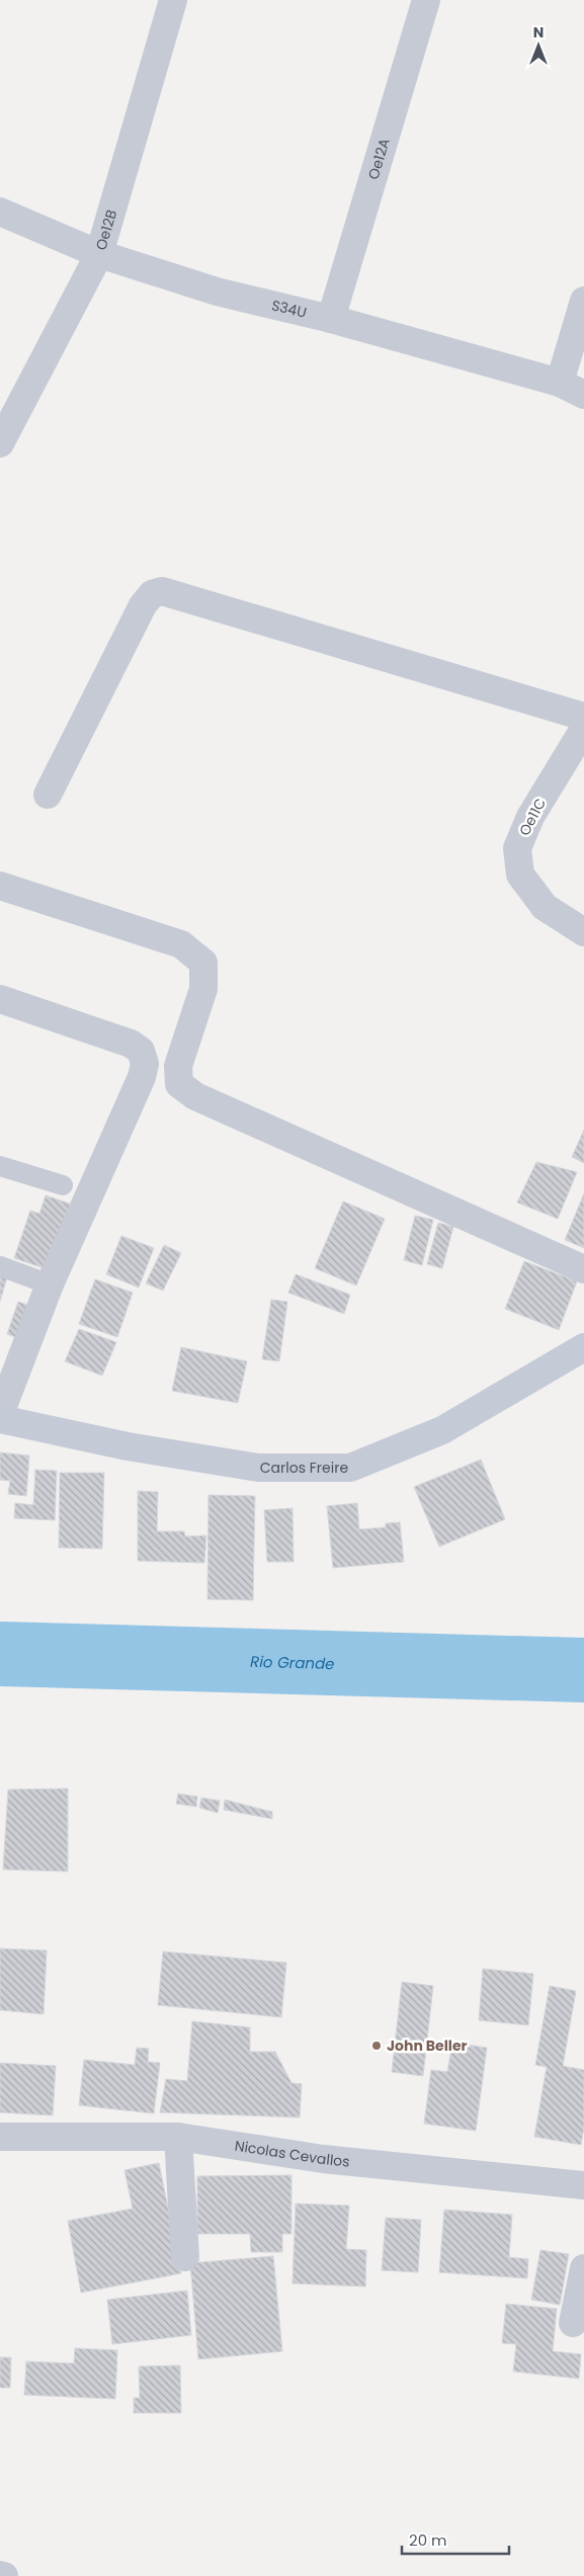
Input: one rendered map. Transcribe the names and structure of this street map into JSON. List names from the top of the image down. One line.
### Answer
{"streets":{"street":["Oe12A","Oe12B","S34U","Oe11C","Carlos Freire","Nicolas Cevallos"]},"crossings":[["Oe12A","S34U"],["Oe12B","S34U"]],"water":["Rio Grande"],"places":["John Beller"],"scale_bar":"20 m","north":"top"}
